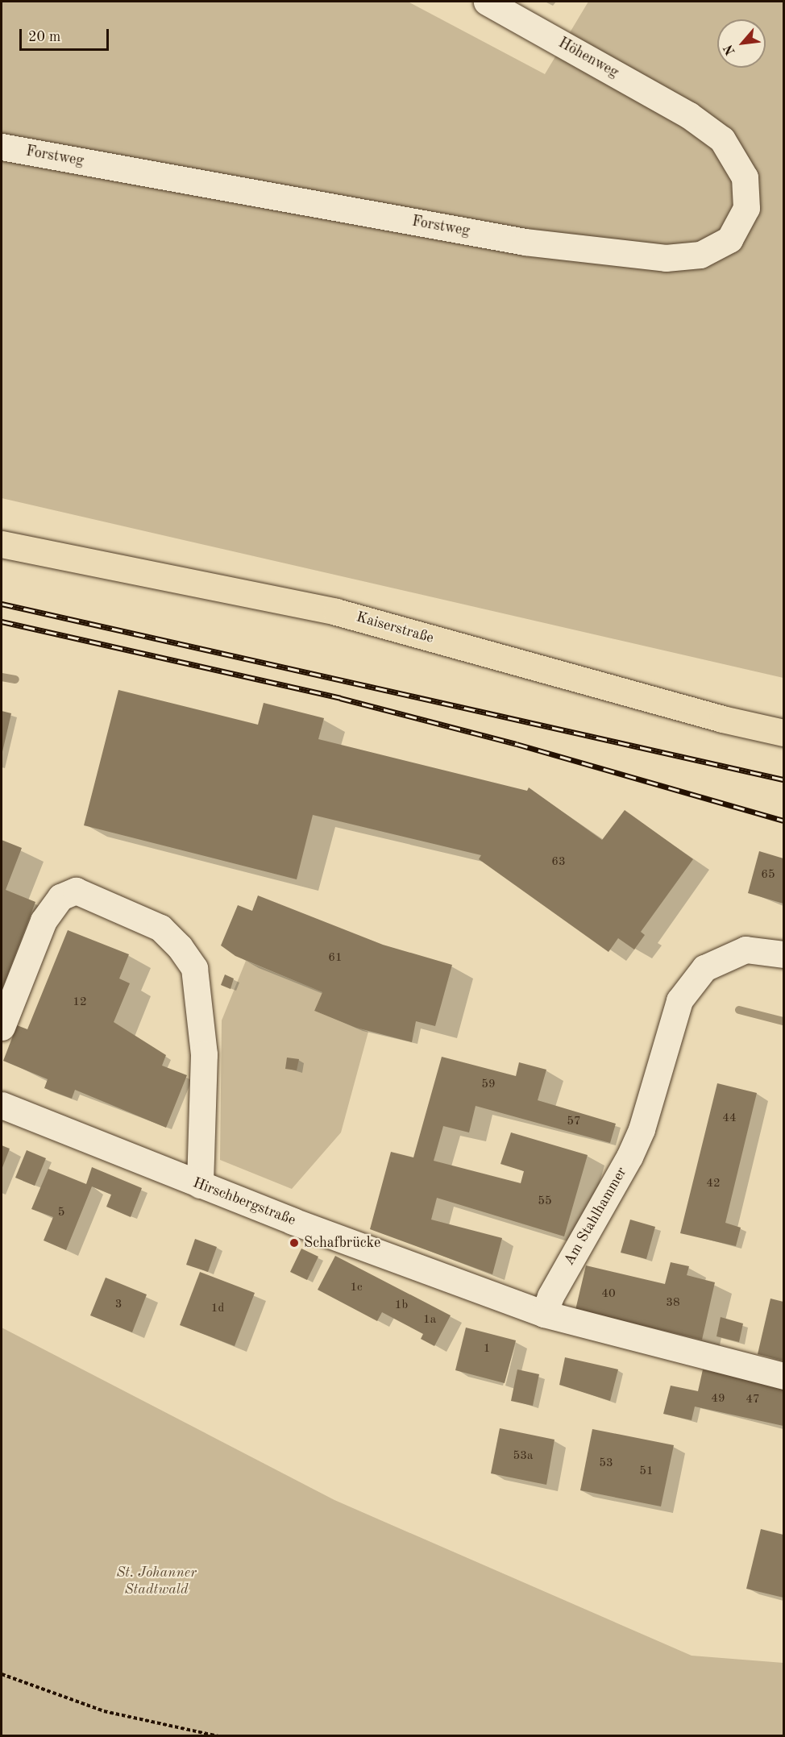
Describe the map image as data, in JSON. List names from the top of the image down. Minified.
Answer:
{"streets":{"main road":["Kaiserstraße"],"street":["Höhenweg","Forstweg","Hirschbergstraße","Am Stahlhammer"]},"crossings":[["Höhenweg","Forstweg"],["Hirschbergstraße","Am Stahlhammer"]],"parks":["St. Johanner Stadtwald"],"places":["Schafbrücke"],"house_numbers":["63","65","61","12","59","44","57","42","55","5","1c","40","38","3","1b","1d","1a","1","49","47","53a","53","51"],"scale_bar":"20 m","north":"bottom left"}
